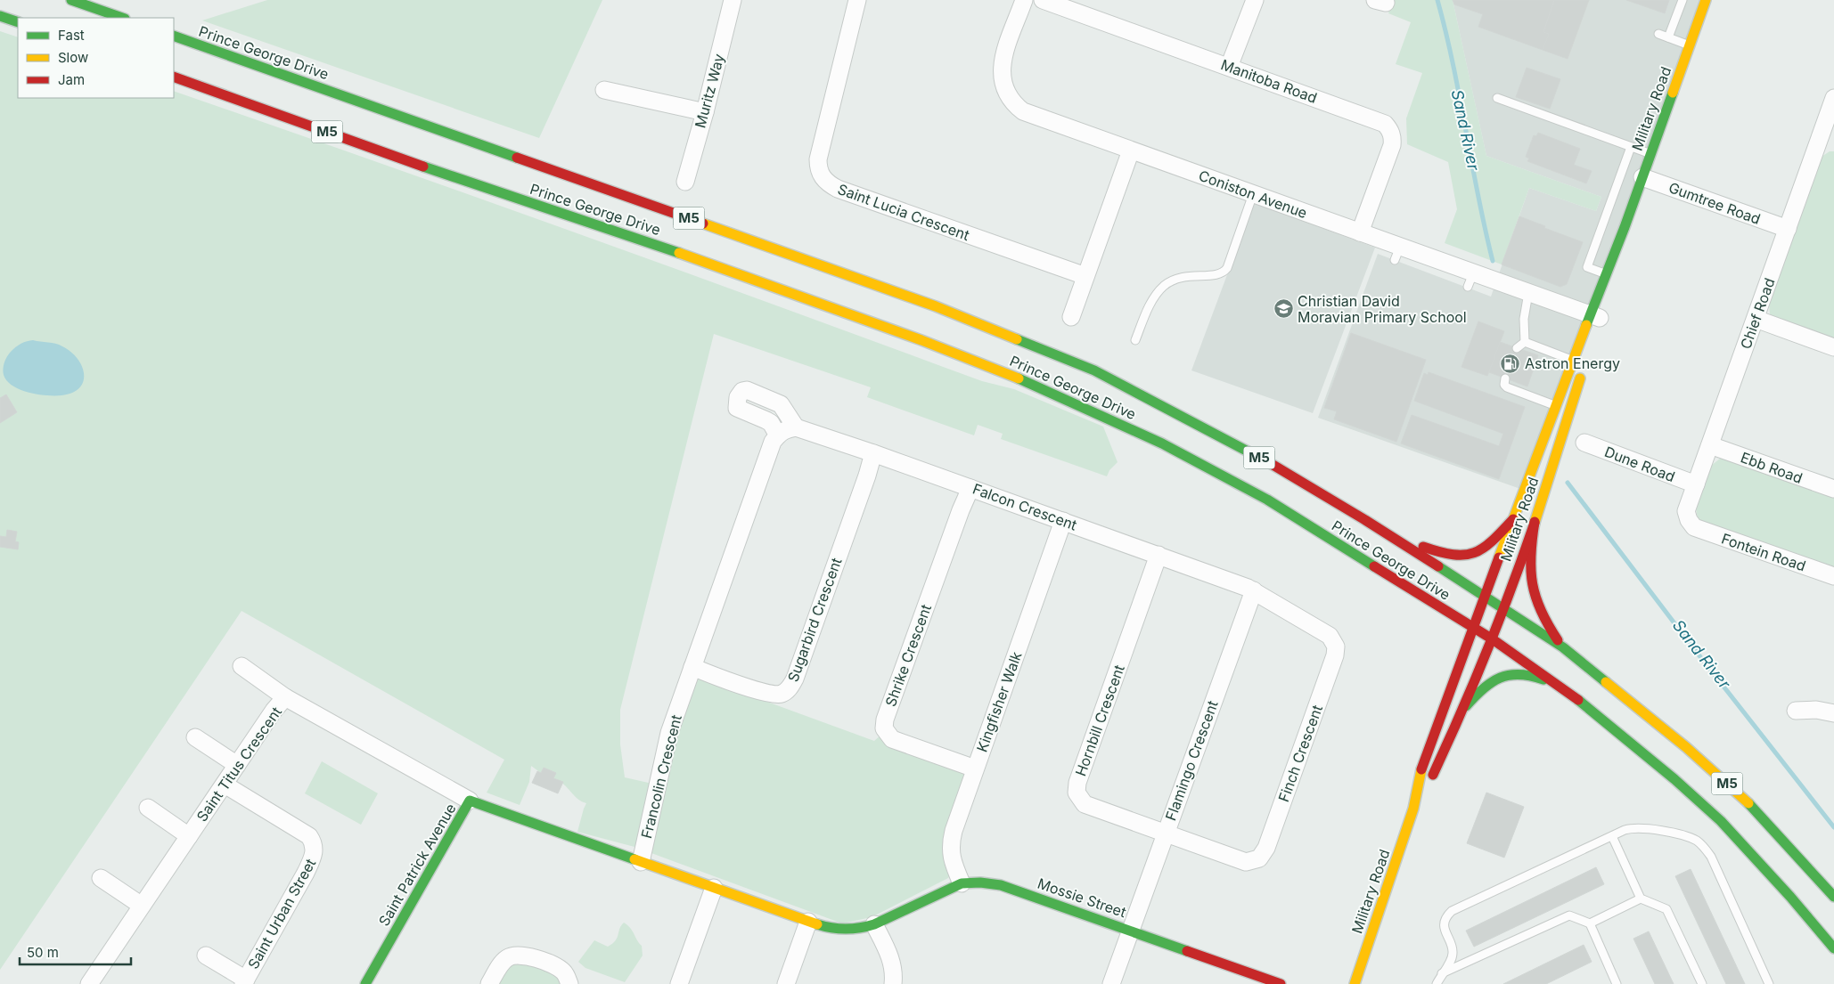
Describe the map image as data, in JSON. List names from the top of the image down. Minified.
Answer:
{"streets":{"main road":["Prince George Drive","Military Road","M5","Saint Patrick Avenue","Mossie Street"],"street":["Manitoba Road","Muritz Way","Coniston Avenue","Gumtree Road","Saint Lucia Crescent","Chief Road","Dune Road","Ebb Road","Falcon Crescent","Fontein Road","Sugarbird Crescent","Shrike Crescent","Kingfisher Walk","Hornbill Crescent","Finch Crescent","Flamingo Crescent","Saint Titus Crescent","Francolin Crescent","Saint Urban Street"]},"crossings":[["Prince George Drive","Military Road"],["Manitoba Road","Coniston Avenue"],["Military Road","Coniston Avenue"],["Military Road","Gumtree Road"],["Gumtree Road","Chief Road"],["Chief Road","Dune Road"],["Chief Road","Ebb Road"],["Chief Road","Fontein Road"],["Falcon Crescent","Sugarbird Crescent"],["Falcon Crescent","Shrike Crescent"],["Falcon Crescent","Kingfisher Walk"],["Falcon Crescent","Hornbill Crescent"],["Falcon Crescent","Finch Crescent"],["Falcon Crescent","Flamingo Crescent"],["Sugarbird Crescent","Francolin Crescent"],["Shrike Crescent","Kingfisher Walk"],["Kingfisher Walk","Mossie Street"],["Hornbill Crescent","Finch Crescent"],["Hornbill Crescent","Flamingo Crescent"],["Finch Crescent","Flamingo Crescent"],["Flamingo Crescent","Mossie Street"],["Saint Titus Crescent","Saint Patrick Avenue"],["Saint Titus Crescent","Saint Urban Street"],["Francolin Crescent","Saint Patrick Avenue"]],"water":["Sand River"],"places":{"school or university":["Christian David Moravian Primary School"],"fuel station":["Astron Energy"]},"legend":["Fast","Slow","Jam"],"scale_bar":"50 m"}
